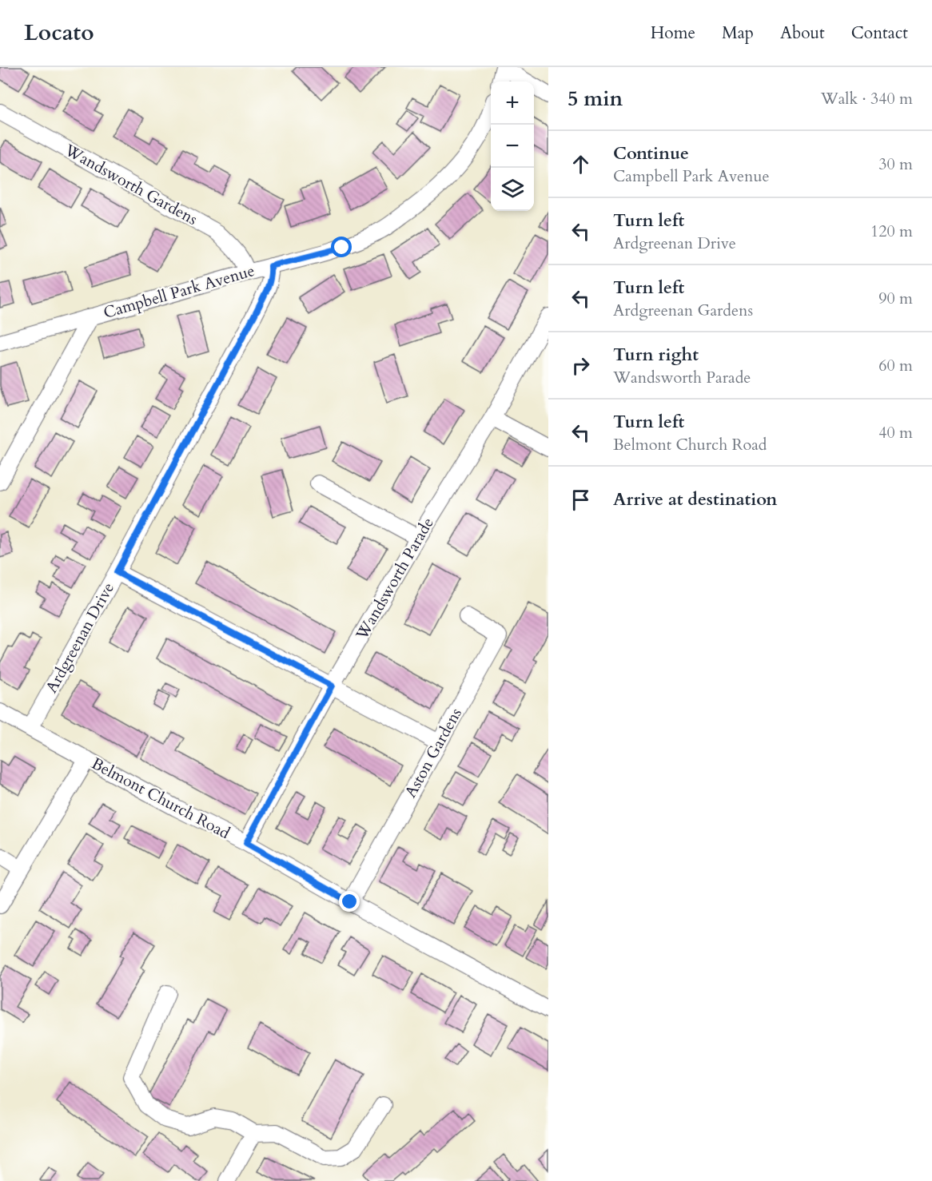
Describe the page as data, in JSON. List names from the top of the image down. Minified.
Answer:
{"streets":{"street":["Wandsworth Gardens","Campbell Park Avenue","Wandsworth Parade","Ardgreenan Drive","Aston Gardens","Belmont Church Road"]},"crossings":[["Wandsworth Gardens","Campbell Park Avenue"],["Campbell Park Avenue","Ardgreenan Drive"],["Wandsworth Parade","Belmont Church Road"],["Ardgreenan Drive","Belmont Church Road"],["Aston Gardens","Belmont Church Road"]],"page":{"header":"Locato","nav":["Home","Map","About","Contact"],"heading":["5 min","Walk · 340 m"],"map_buttons":["+","−"],"list":[["Continue","Campbell Park Avenue","30 m"],["Turn left","Ardgreenan Drive","120 m"],["Turn left","Ardgreenan Gardens","90 m"],["Turn right","Wandsworth Parade","60 m"],["Turn left","Belmont Church Road","40 m"],"Arrive at destination"]}}
